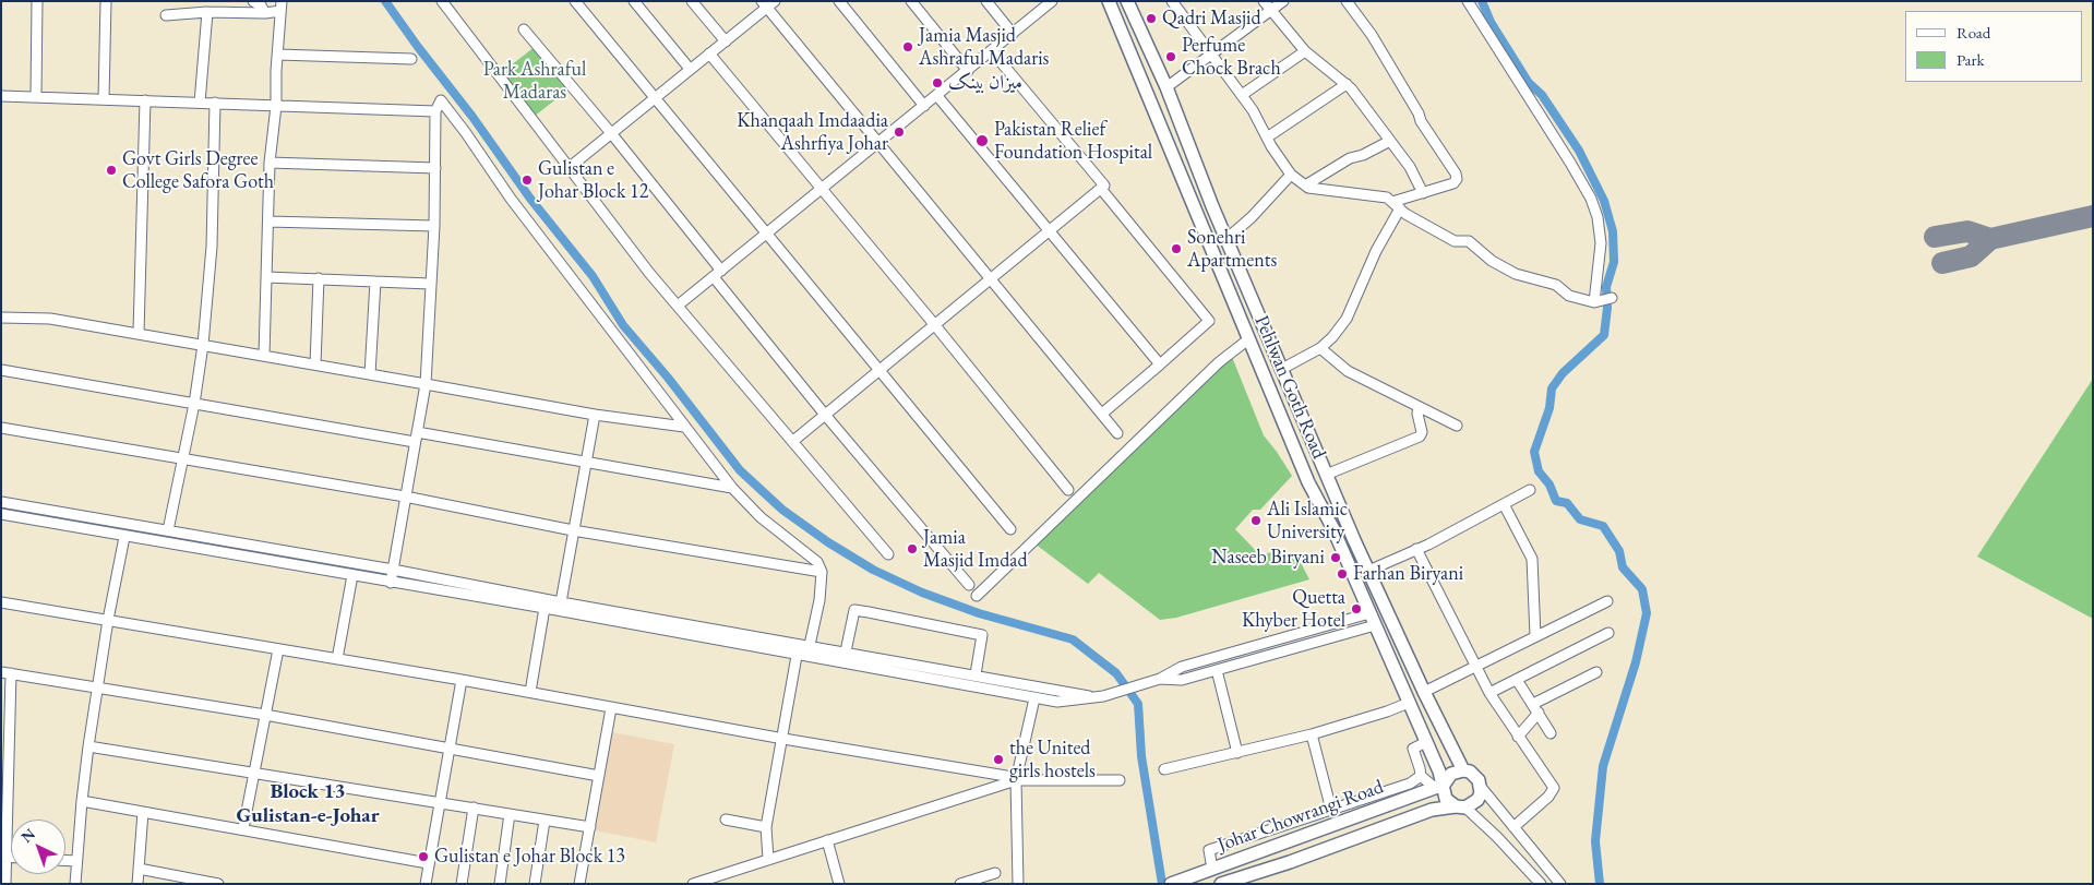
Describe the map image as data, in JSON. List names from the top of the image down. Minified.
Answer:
{"streets":{"main road":["Pehlwan Goth Road","Johar Chowrangi Road"]},"crossings":[["Pehlwan Goth Road","Johar Chowrangi Road"]],"districts":["Block 13 Gulistan-e-Johar"],"parks":["Park Ashraful Madaras"],"places":["Qadri Masjid","Jamia Masjid Ashraful Madaris","Perfume Chock Brach","میزان بینک","Khanqaah Imdaadia Ashrfiya Johar","Pakistan Relief Foundation Hospital","Govt Girls Degree College Safora Goth","Gulistan e Johar Block 12","Sonehri Apartments","Ali Islamic University","Jamia Masjid Imdad","Naseeb Biryani","Farhan Biryani","Quetta Khyber Hotel","the United girls hostels","Gulistan e Johar Block 13"],"legend":["Road","Park"],"north":"top left"}
